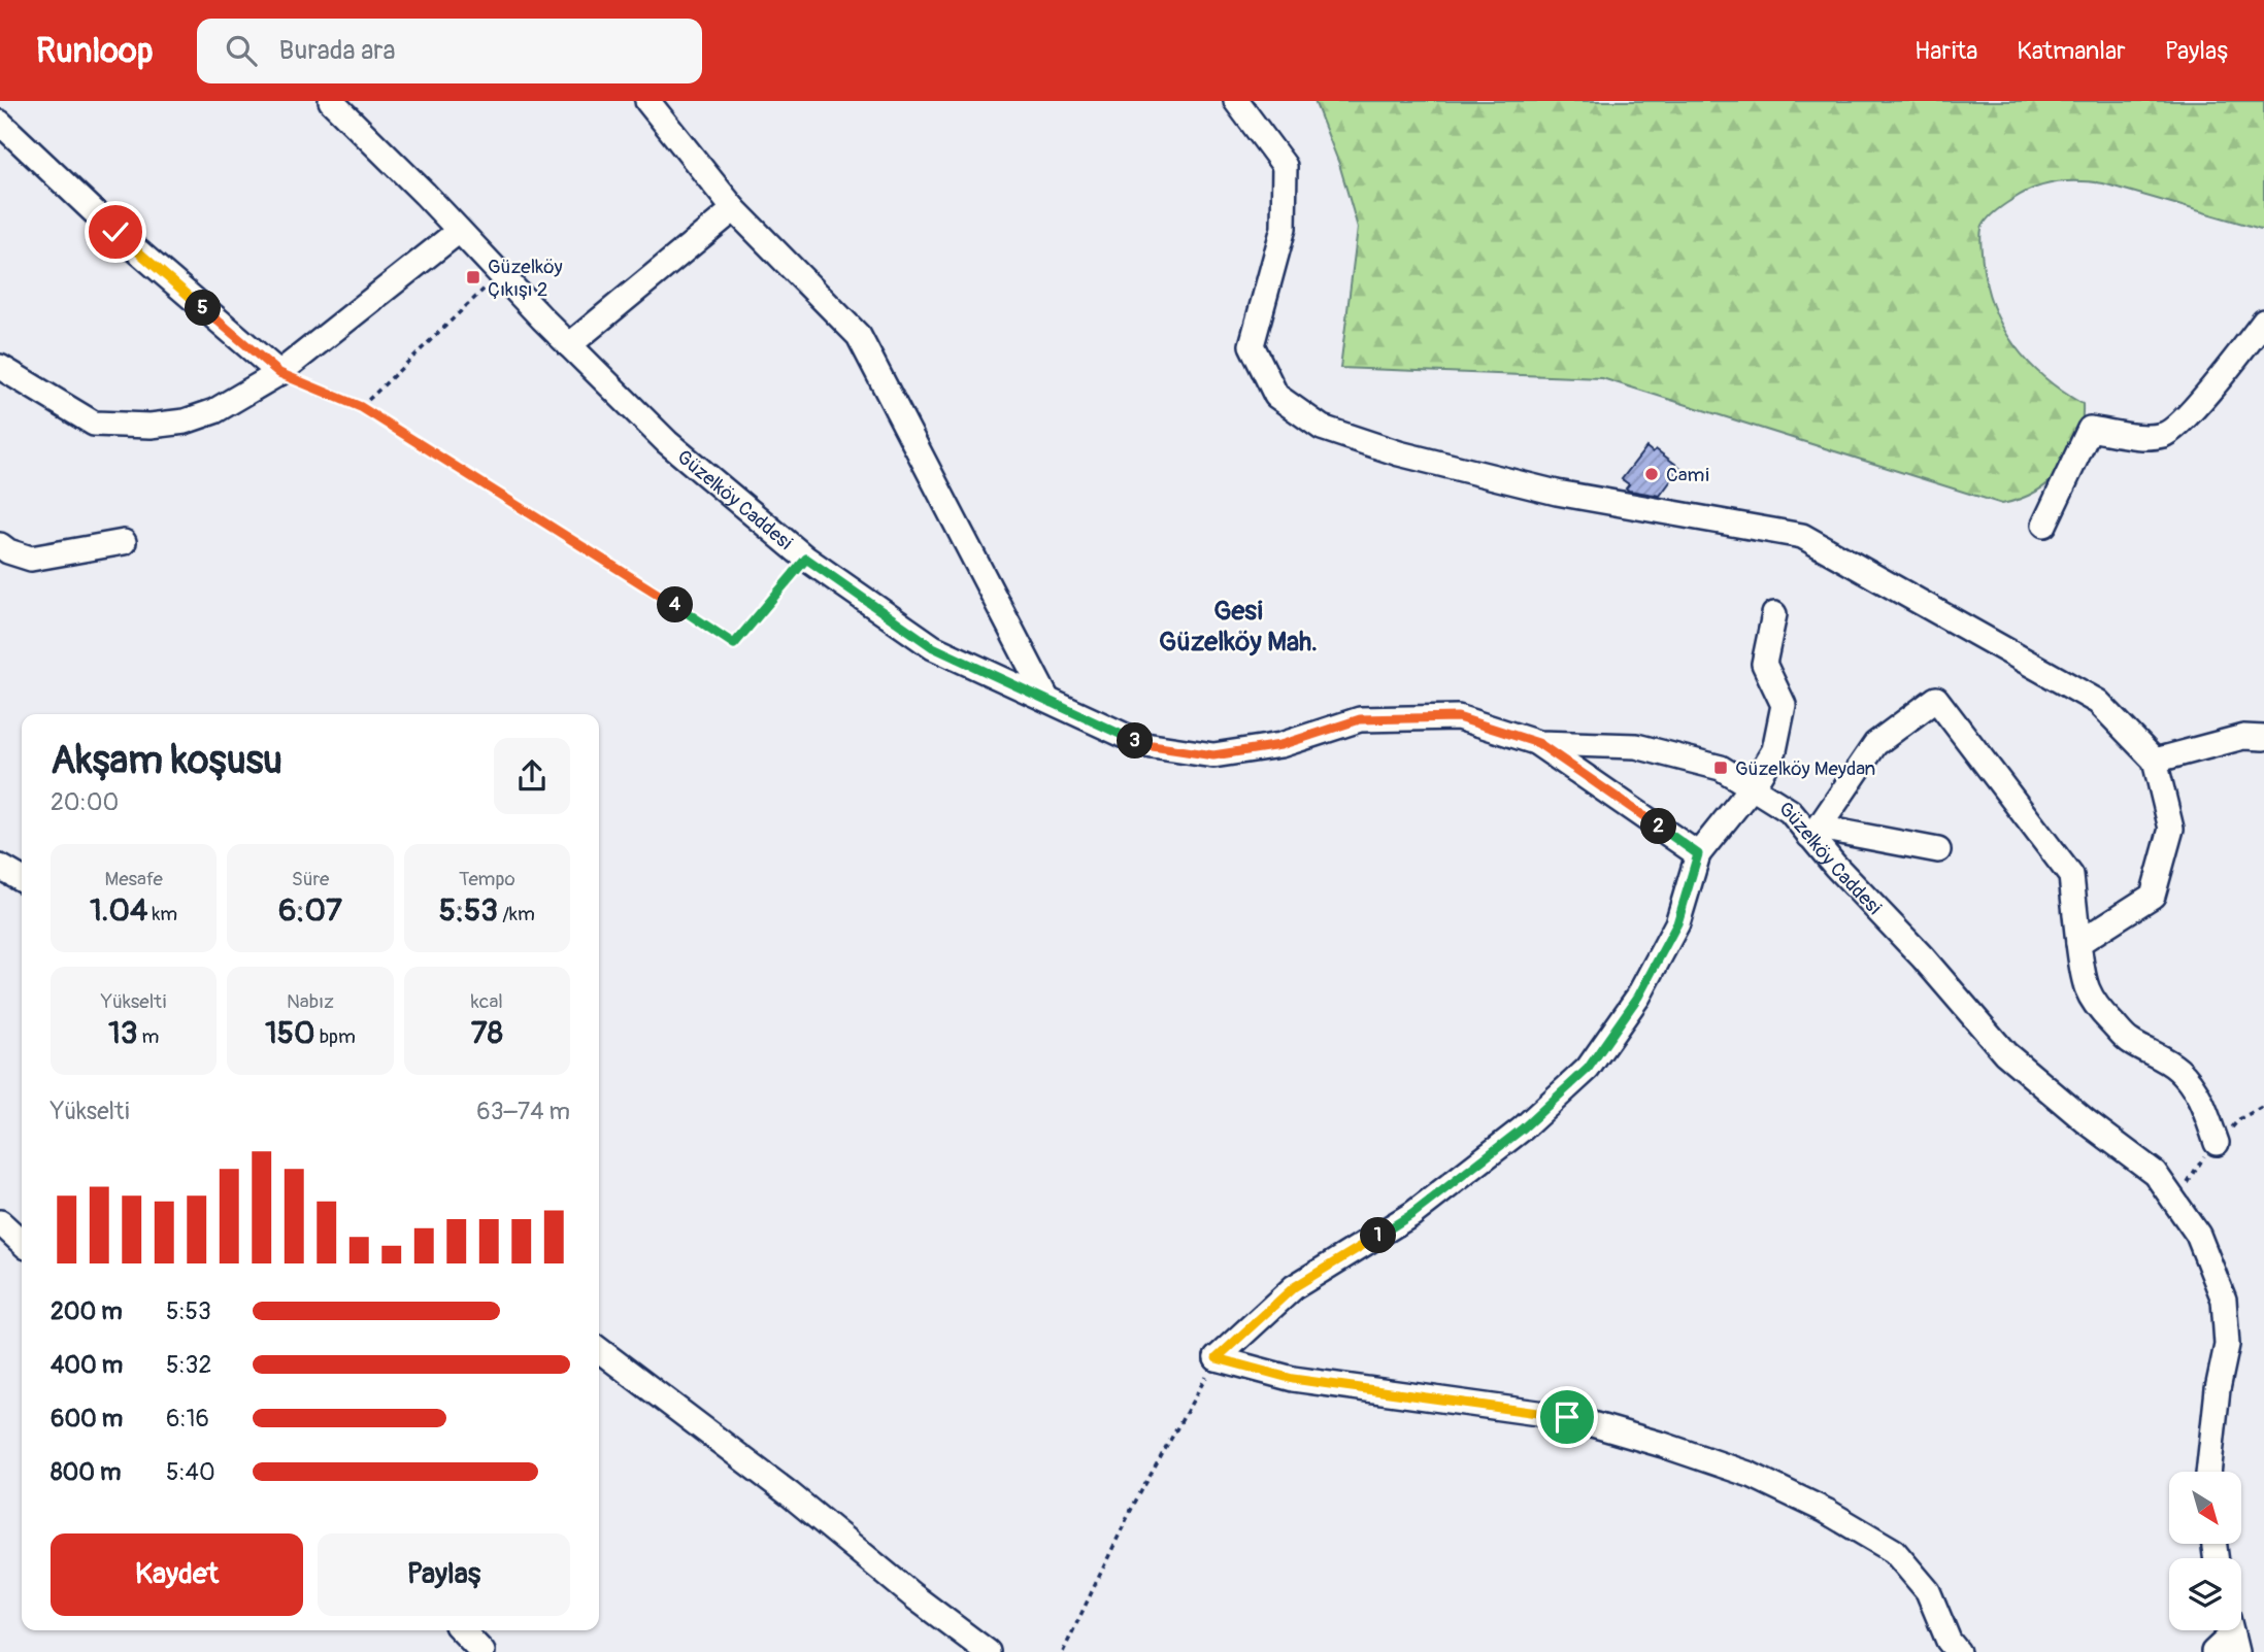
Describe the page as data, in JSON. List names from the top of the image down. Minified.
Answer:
{"streets":{"street":["Güzelköy Caddesi"]},"districts":["Gesi Güzelköy Mah."],"places":{"transit":["Güzelköy Çıkışı 2","Güzelköy Meydan"],"other":["Cami"]},"north":"bottom right","page":{"header":"Runloop","search":"Burada ara","nav":["Harita","Katmanlar","Paylaş"],"pins":["5","4","3","2","1"],"heading":["Akşam koşusu","20:00"],"stats":[["Mesafe","1.04 km"],["Süre","6:07"],["Tempo","5:53 /km"],["Yükselti","13 m"],["Nabız","150 bpm"],["kcal","78"]],"chart":["Yükselti","63–74 m"],"list":[{"name":"200 m","note":"5:53"},{"name":"400 m","note":"5:32"},{"name":"600 m","note":"6:16"},{"name":"800 m","note":"5:40"}],"buttons":["Kaydet","Paylaş"]}}
